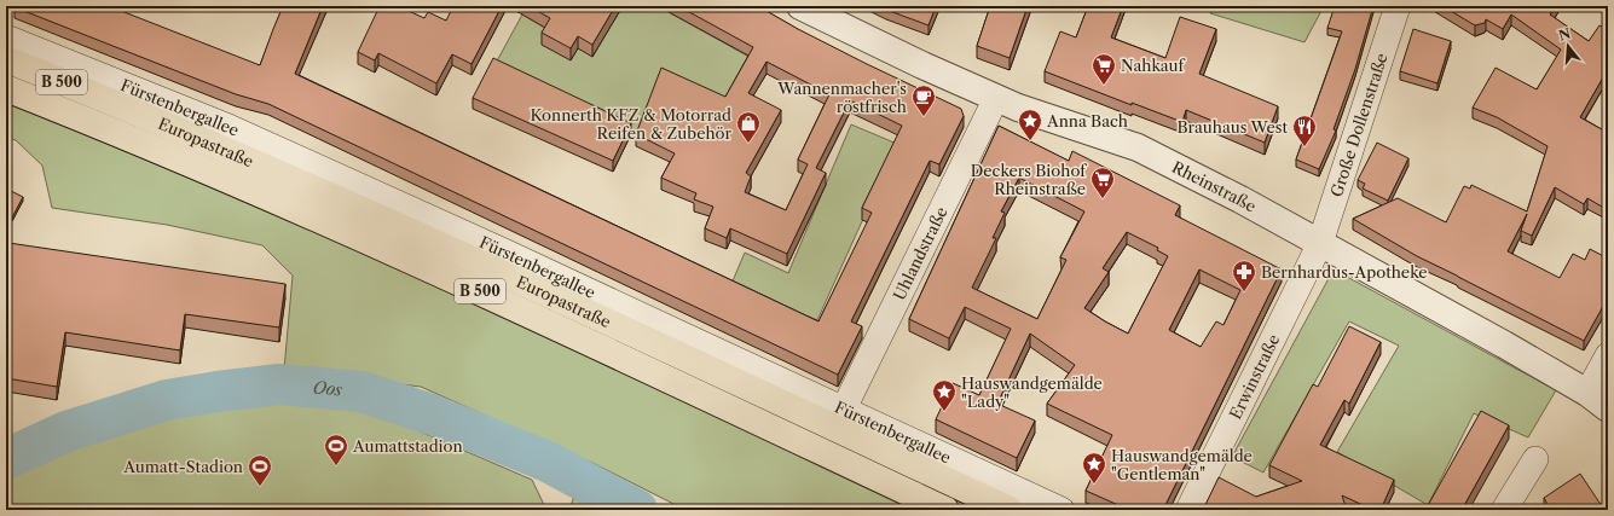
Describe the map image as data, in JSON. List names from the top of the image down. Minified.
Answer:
{"streets":{"main road":["B 500","Europastraße"],"street":["Fürstenbergallee","Große Dollenstraße","Rheinstraße","Uhlandstraße","Erwinstraße"]},"crossings":[["Fürstenbergallee","Uhlandstraße"],["Große Dollenstraße","Rheinstraße"],["Große Dollenstraße","Erwinstraße"],["Rheinstraße","Uhlandstraße"],["Rheinstraße","Erwinstraße"]],"water":["Oos"],"places":{"supermarket":["Nahkauf","Deckers Biohof Rheinstraße"],"cafe":["Wannenmacher's röstfrisch"],"place":["Anna Bach","Hauswandgemälde \"Lady\"","Hauswandgemälde \"Gentleman\""],"shop":["Konnerth KFZ & Motorrad Reifen & Zubehör"],"restaurant":["Brauhaus West"],"pharmacy":["Bernhardus-Apotheke"],"sports":["Aumattstadion","Aumatt-Stadion"]},"north":"top"}
